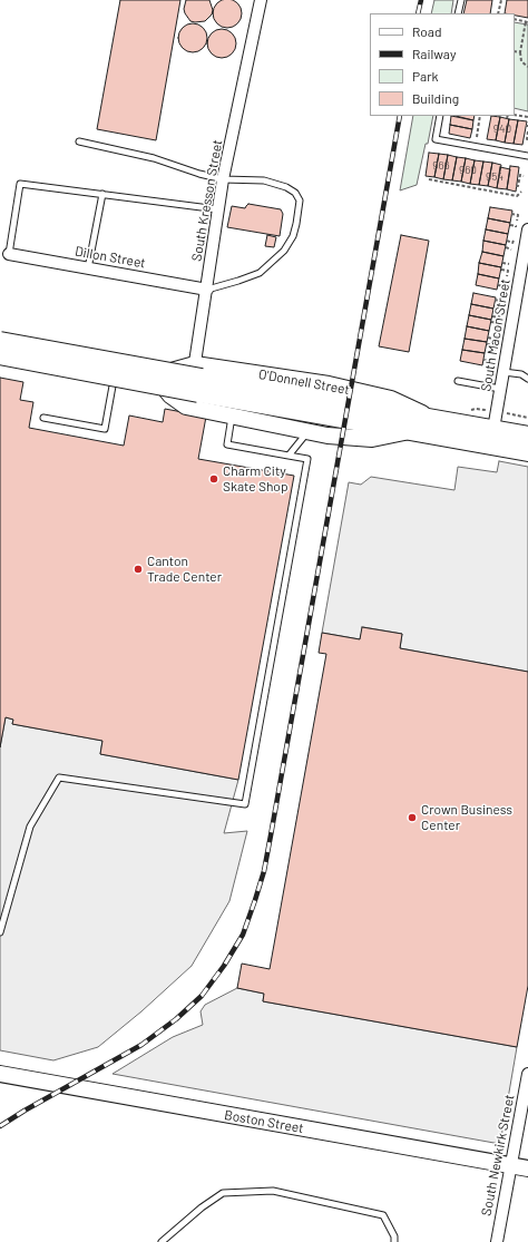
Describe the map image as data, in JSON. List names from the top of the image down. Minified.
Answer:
{"streets":{"main road":["O'Donnell Street","Boston Street"],"street":["South Kresson Street","Dillon Street","South Macon Street","South Newkirk Street"]},"crossings":[["South Kresson Street","Dillon Street"],["South Kresson Street","O'Donnell Street"],["South Macon Street","O'Donnell Street"],["Boston Street","South Newkirk Street"]],"places":["Charm City Skate Shop","Canton Trade Center","Crown Business Center"],"house_numbers":["940","966","960","954"],"legend":["Road","Railway","Park","Building"]}
